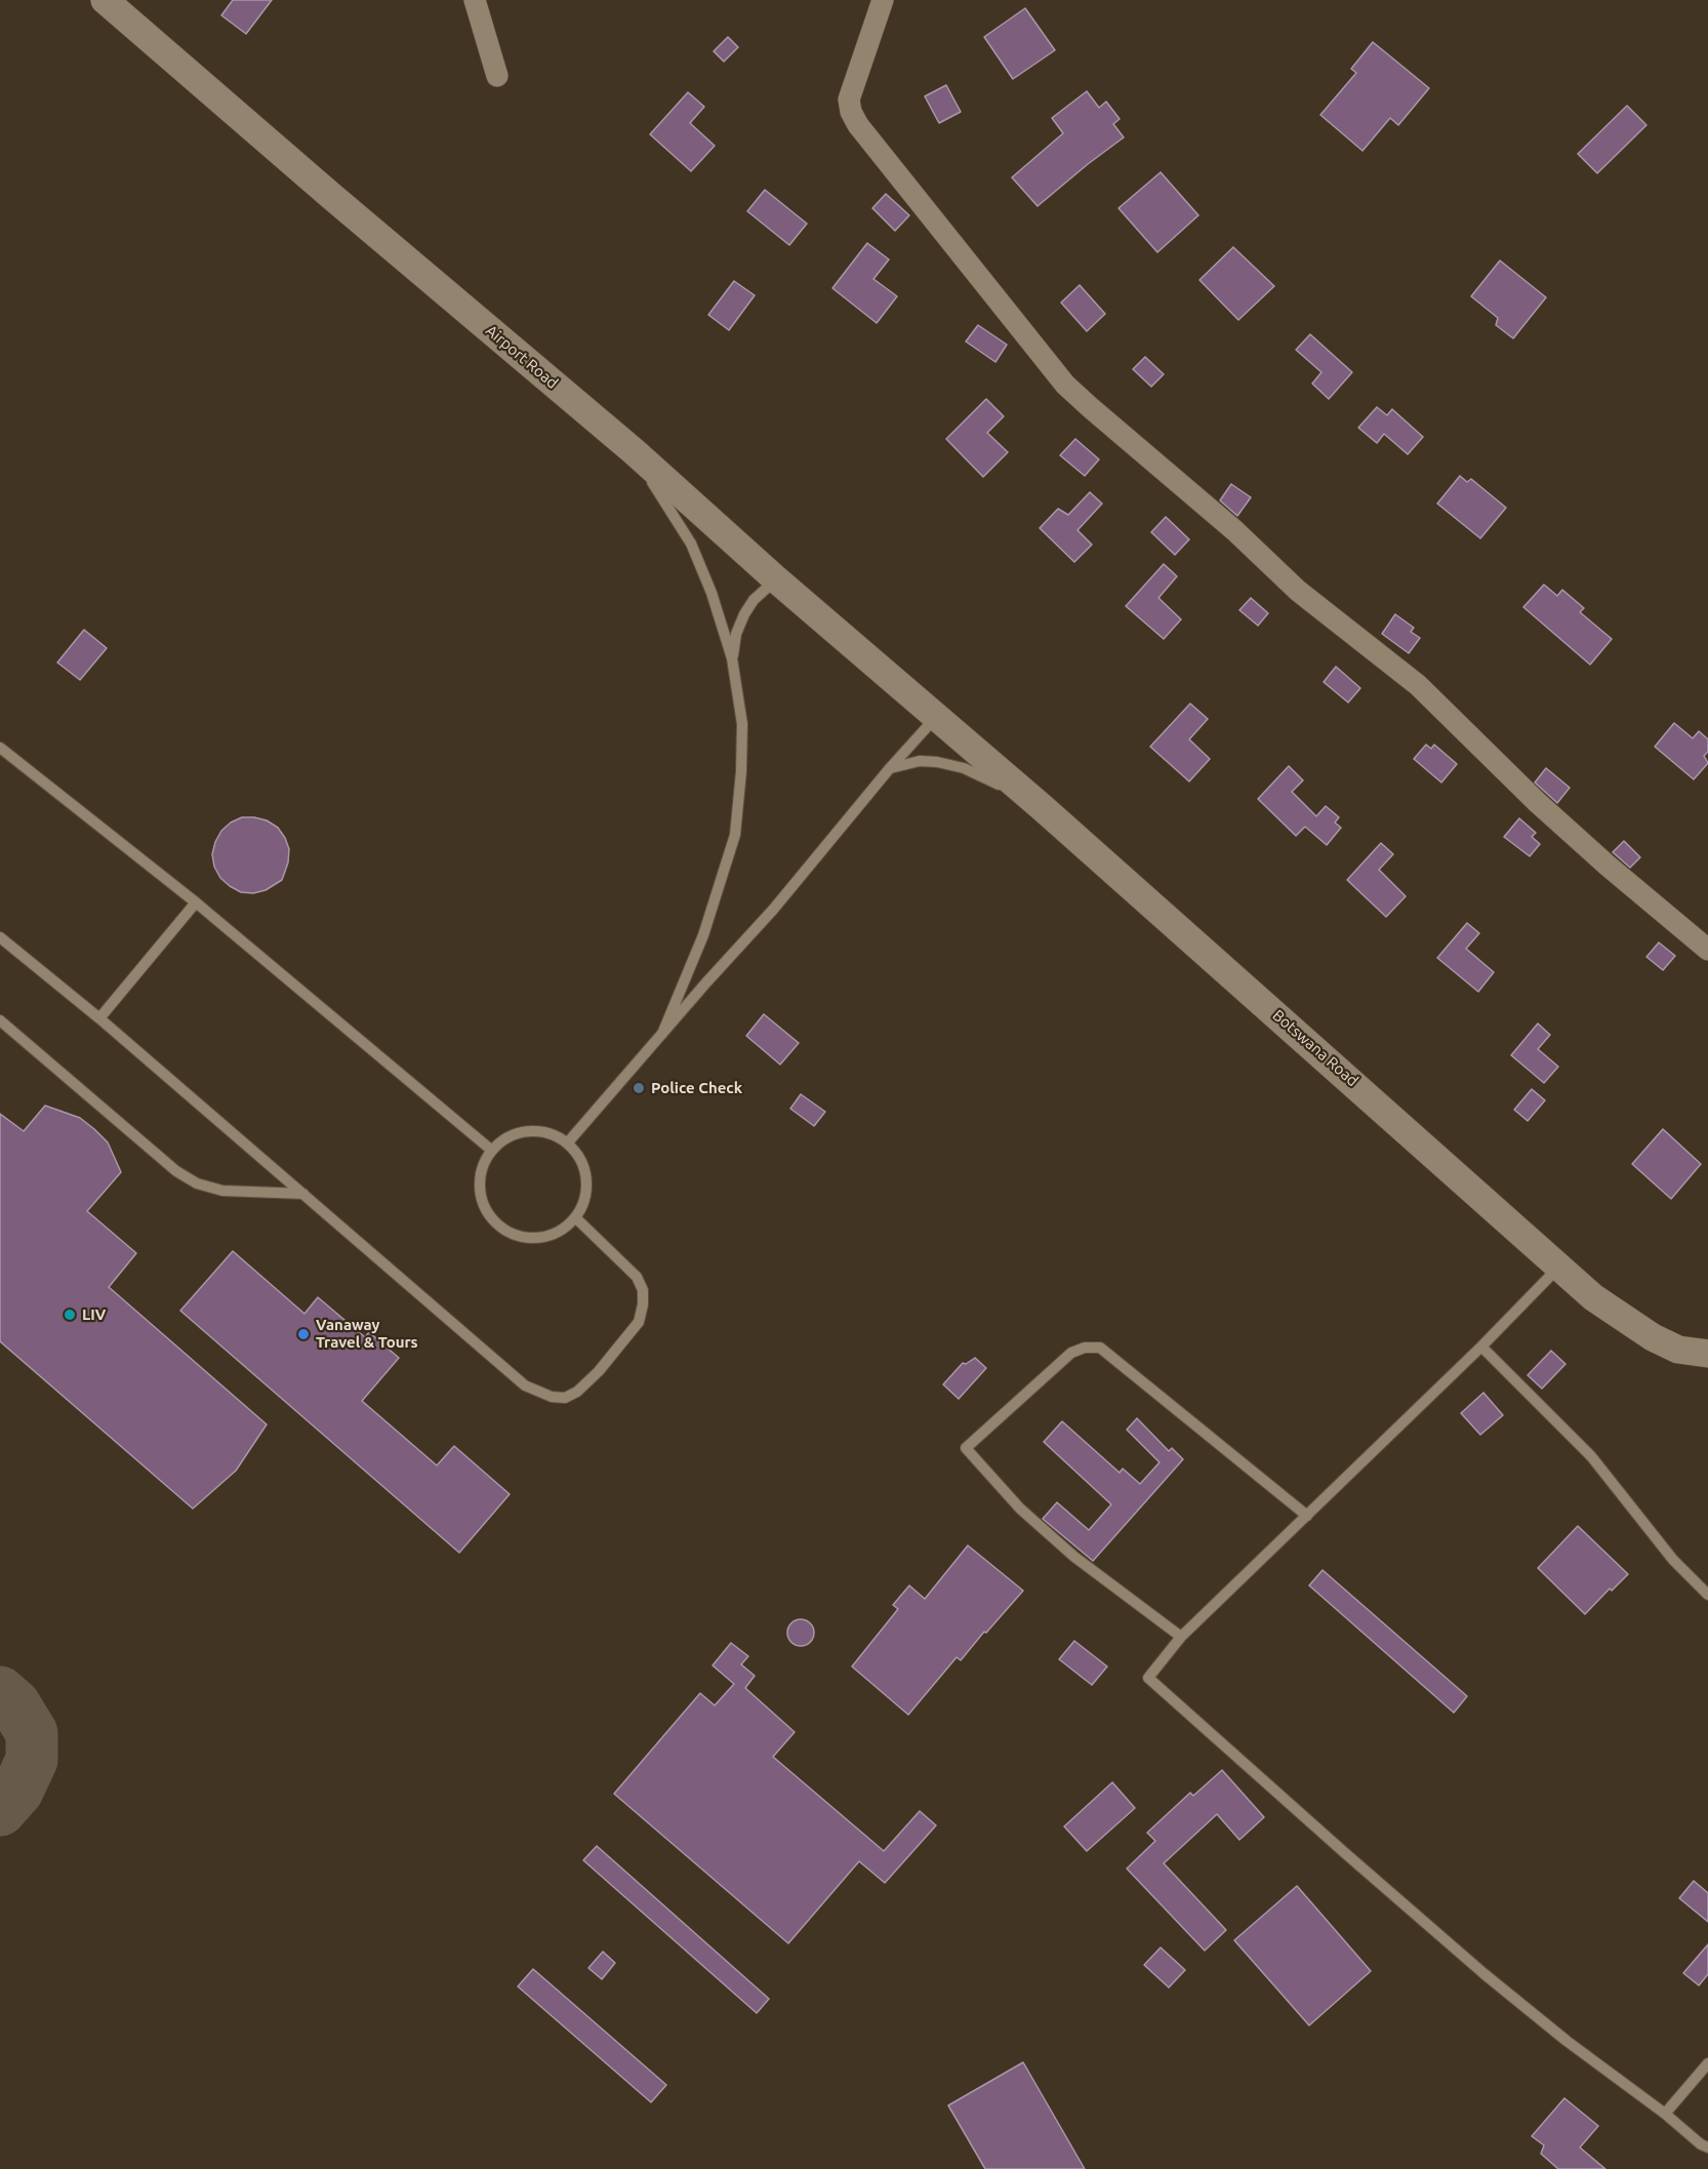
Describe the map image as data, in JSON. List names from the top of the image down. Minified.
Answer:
{"streets":{"street":["Airport Road","Botswana Road"]},"crossings":[["Airport Road","Botswana Road"]],"places":["Police Check","LIV","Vanaway Travel & Tours"]}
